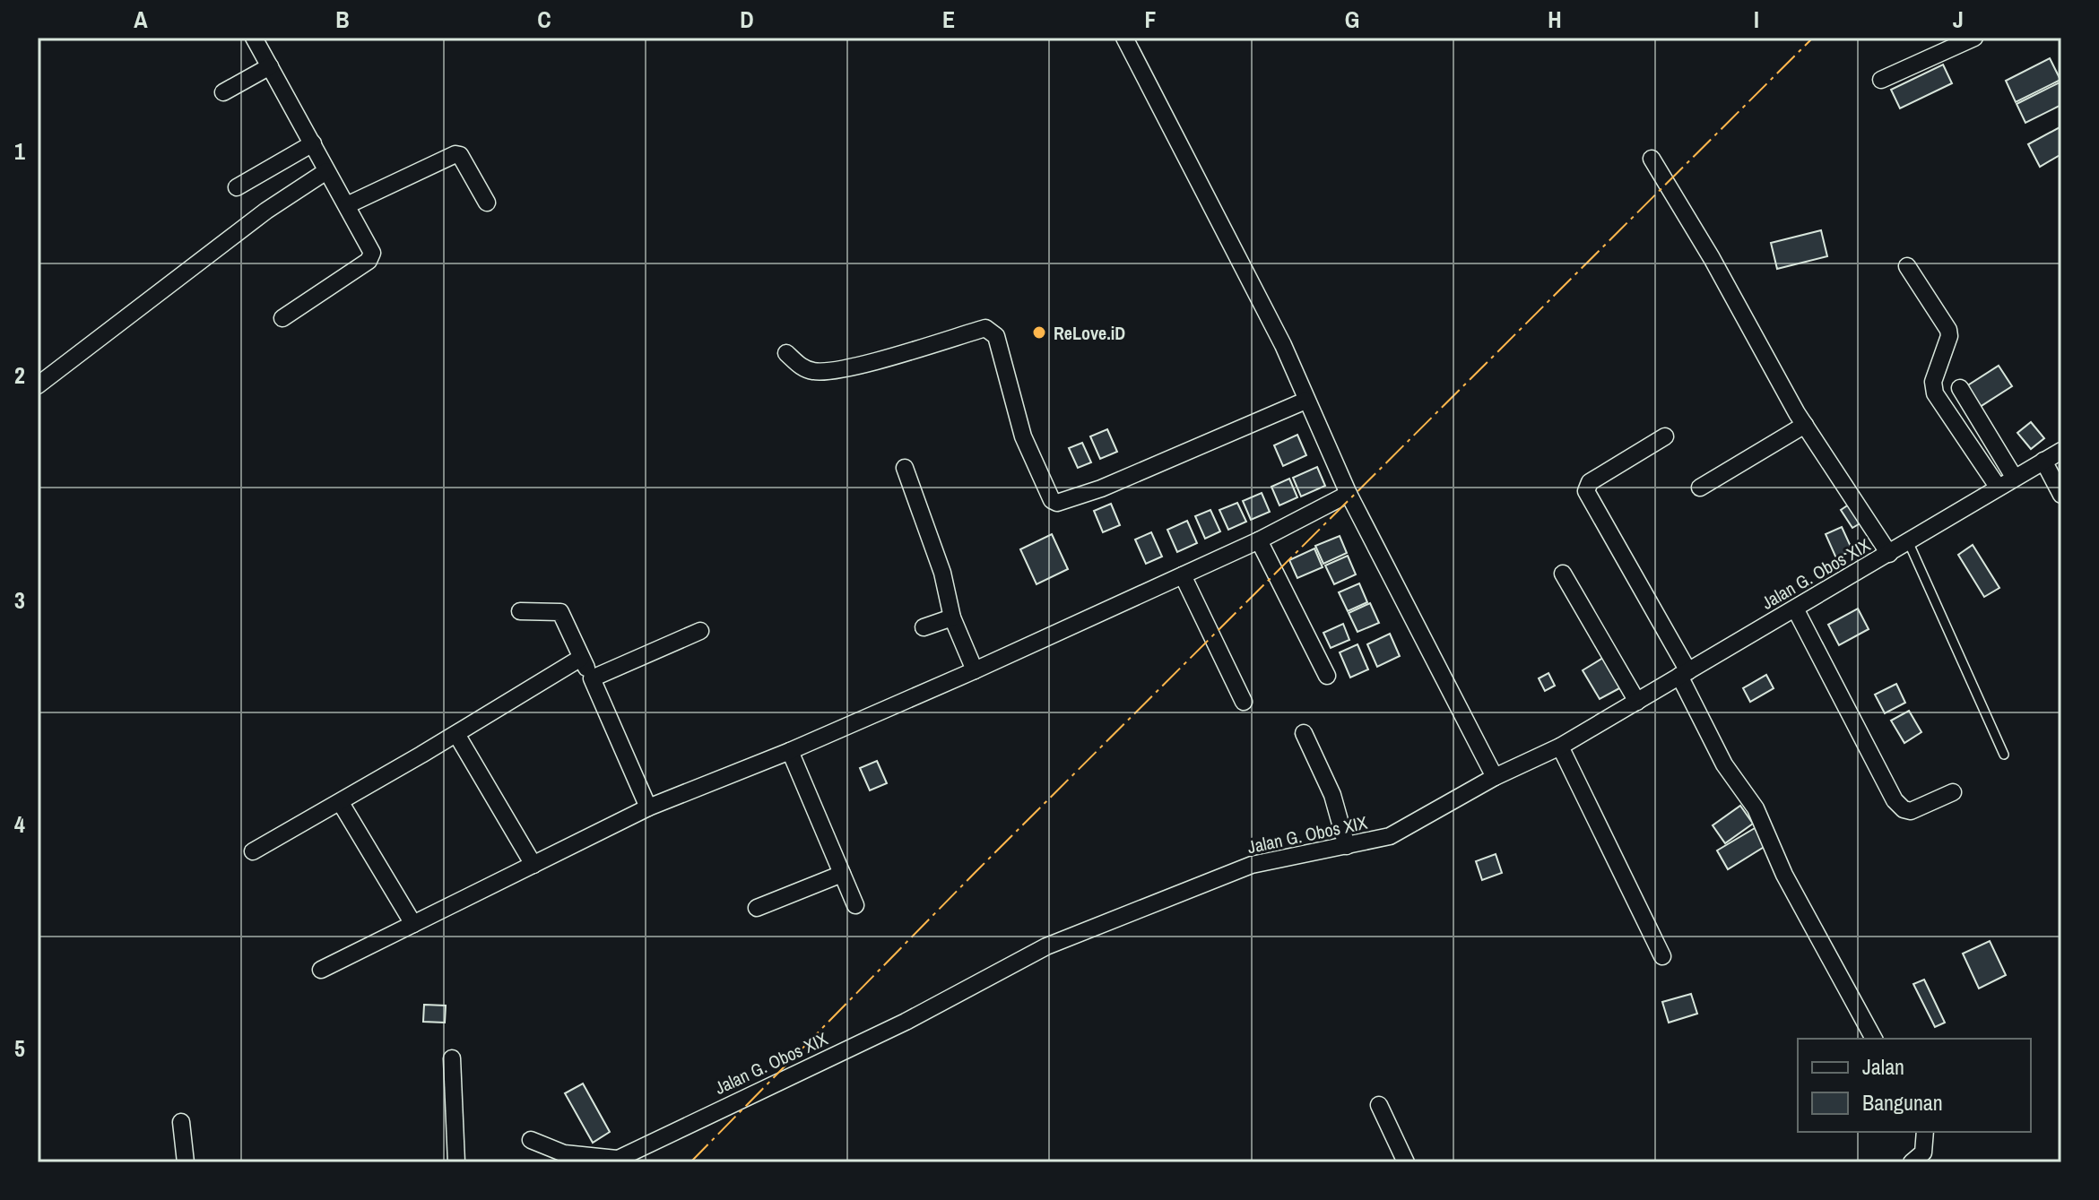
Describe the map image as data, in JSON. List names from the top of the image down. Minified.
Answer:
{"streets":{"street":["Jalan G. Obos XIX"]},"places":["ReLove.iD"],"legend":["Jalan","Bangunan"],"grid":{"columns":["A","B","C","D","E","F","G","H","I","J"],"rows":["1","2","3","4","5"]}}
